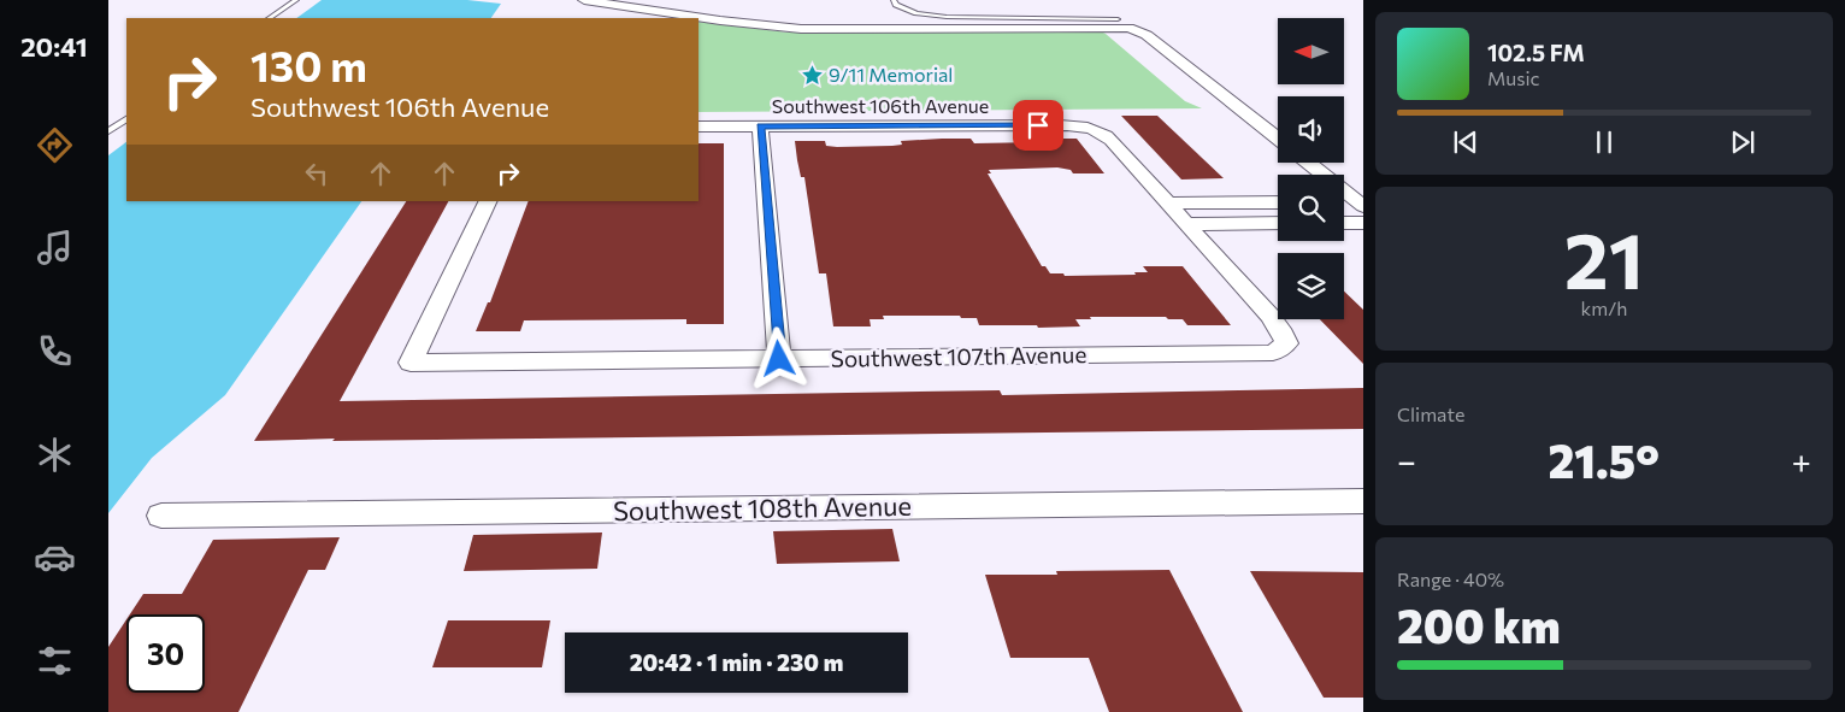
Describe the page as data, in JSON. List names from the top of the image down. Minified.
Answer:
{"streets":{"street":["Southwest 106th Avenue","Southwest 107th Avenue","Southwest 108th Avenue"]},"places":{"place":["9/11 Memorial"]},"north":"left","page":{"tabs":"20:41","turn":["130 m","Southwest 106th Avenue"],"song":["102.5 FM","Music"],"tile":[["21","km/h"],"Climate",["Range · 40%","200 km"]],"heat":["−","21.5°","+"],"limit":"30","trip":"20:42 · 1 min · 230 m"}}
